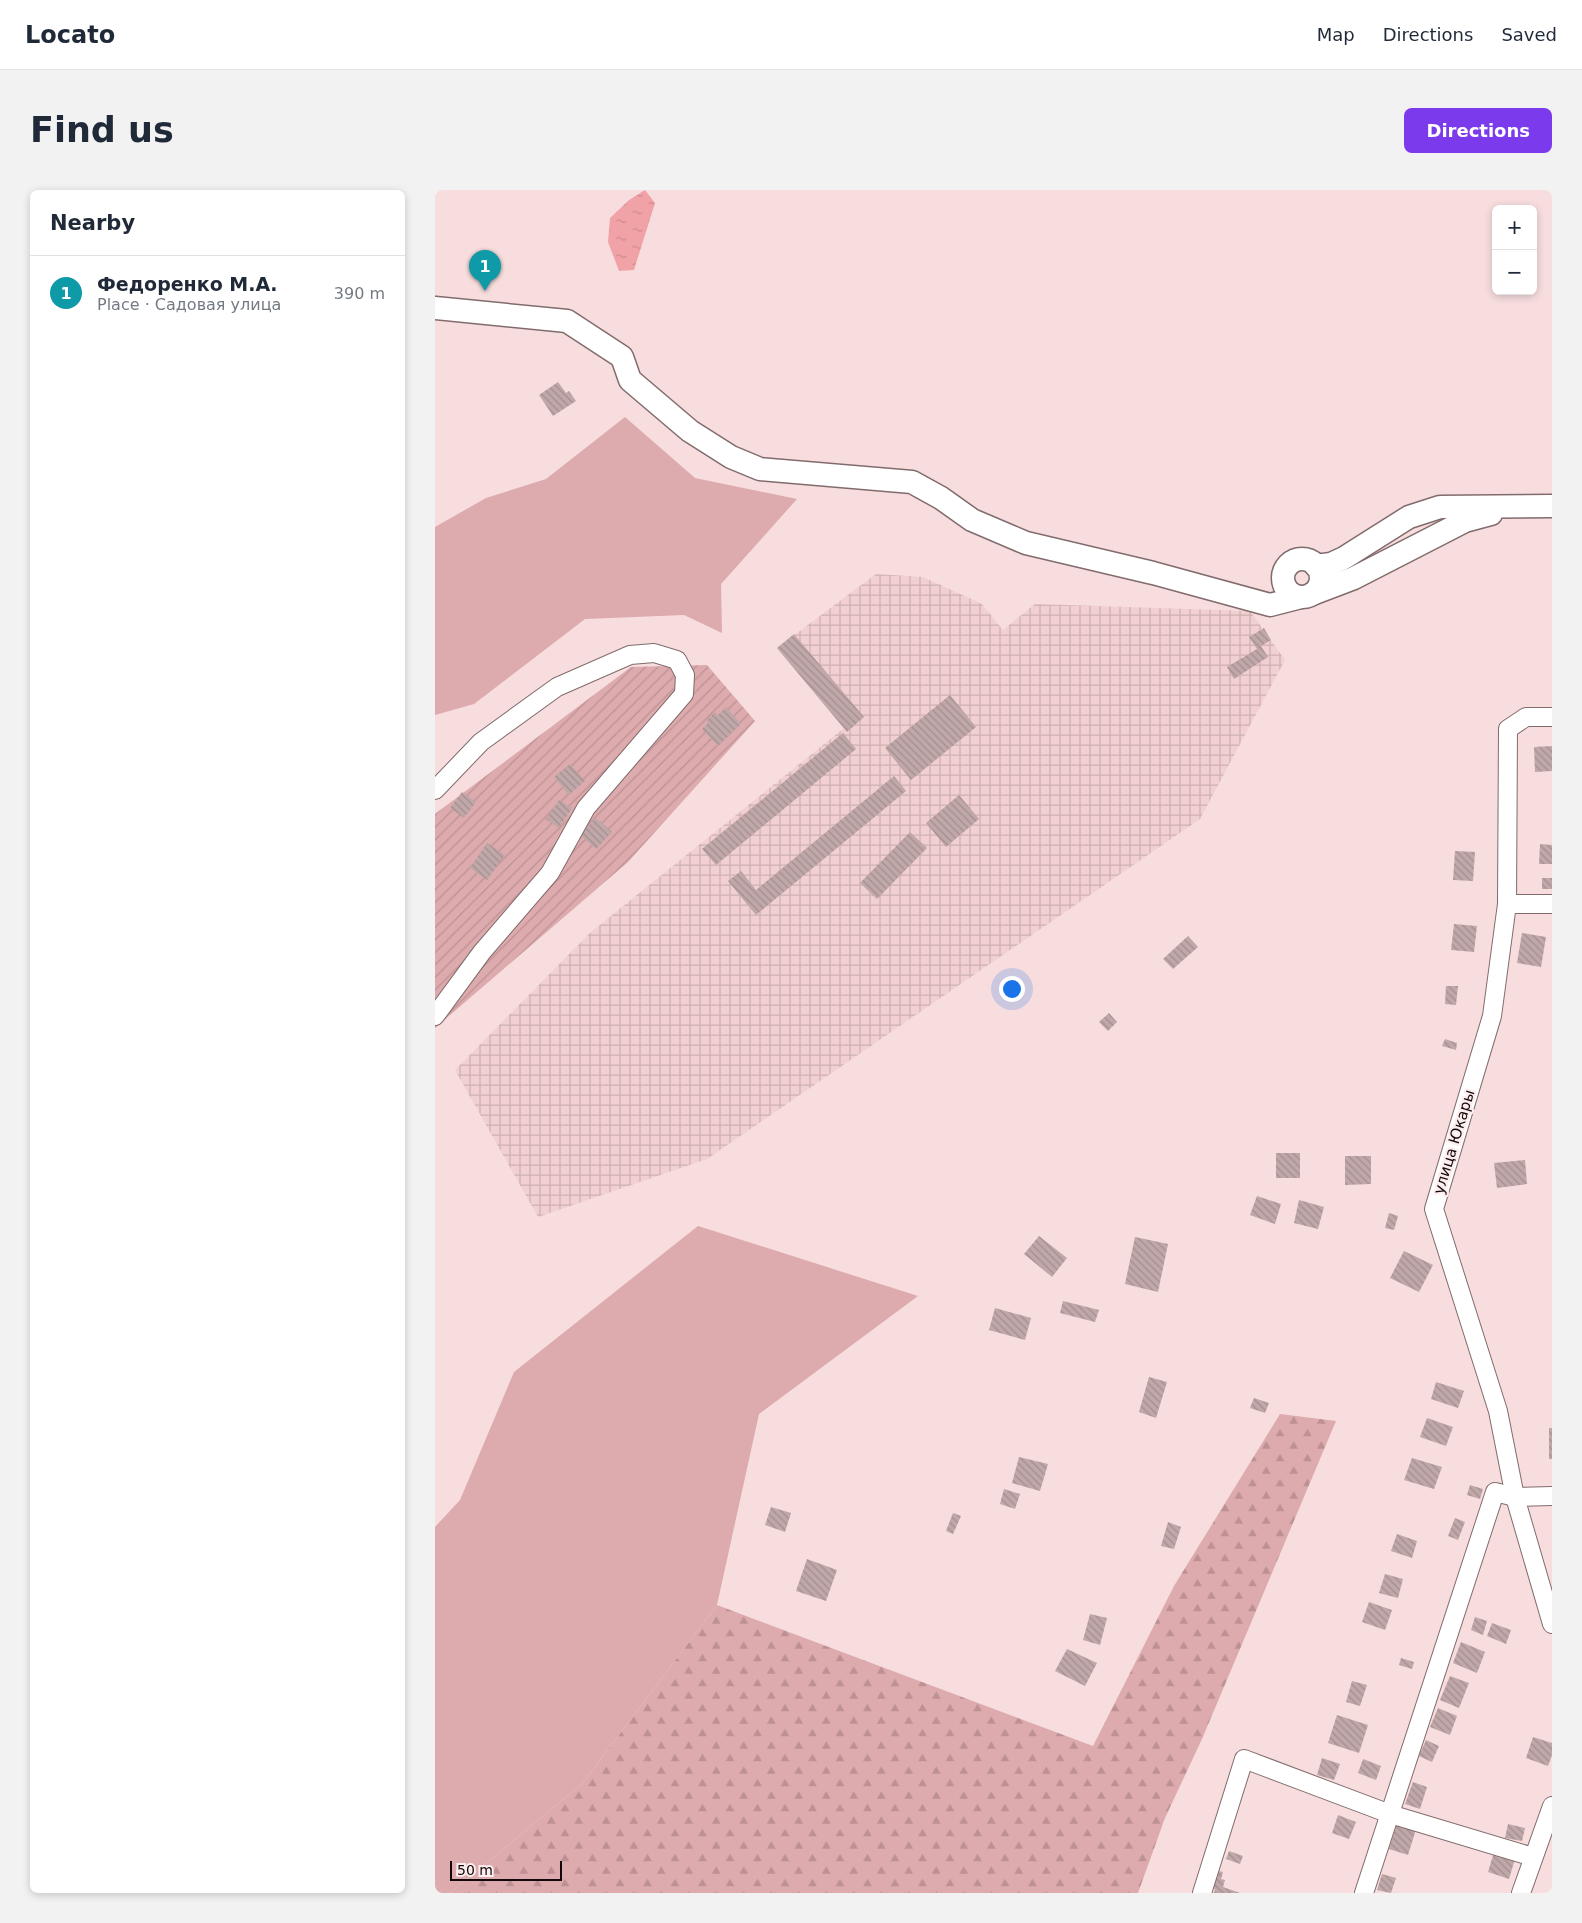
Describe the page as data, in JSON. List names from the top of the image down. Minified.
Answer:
{"streets":{"street":["улица Юкары"]},"scale_bar":"50 m","page":{"header":"Locato","nav":["Map","Directions","Saved"],"buttons":"Directions","title":"Find us","heading":"Nearby","map_buttons":["+","−"],"pins":"1","list":[{"mark":"1","name":"Федоренко М.А.","note":"Place · Садовая улица","value":"390 m"}],"scale":"50 m"}}
